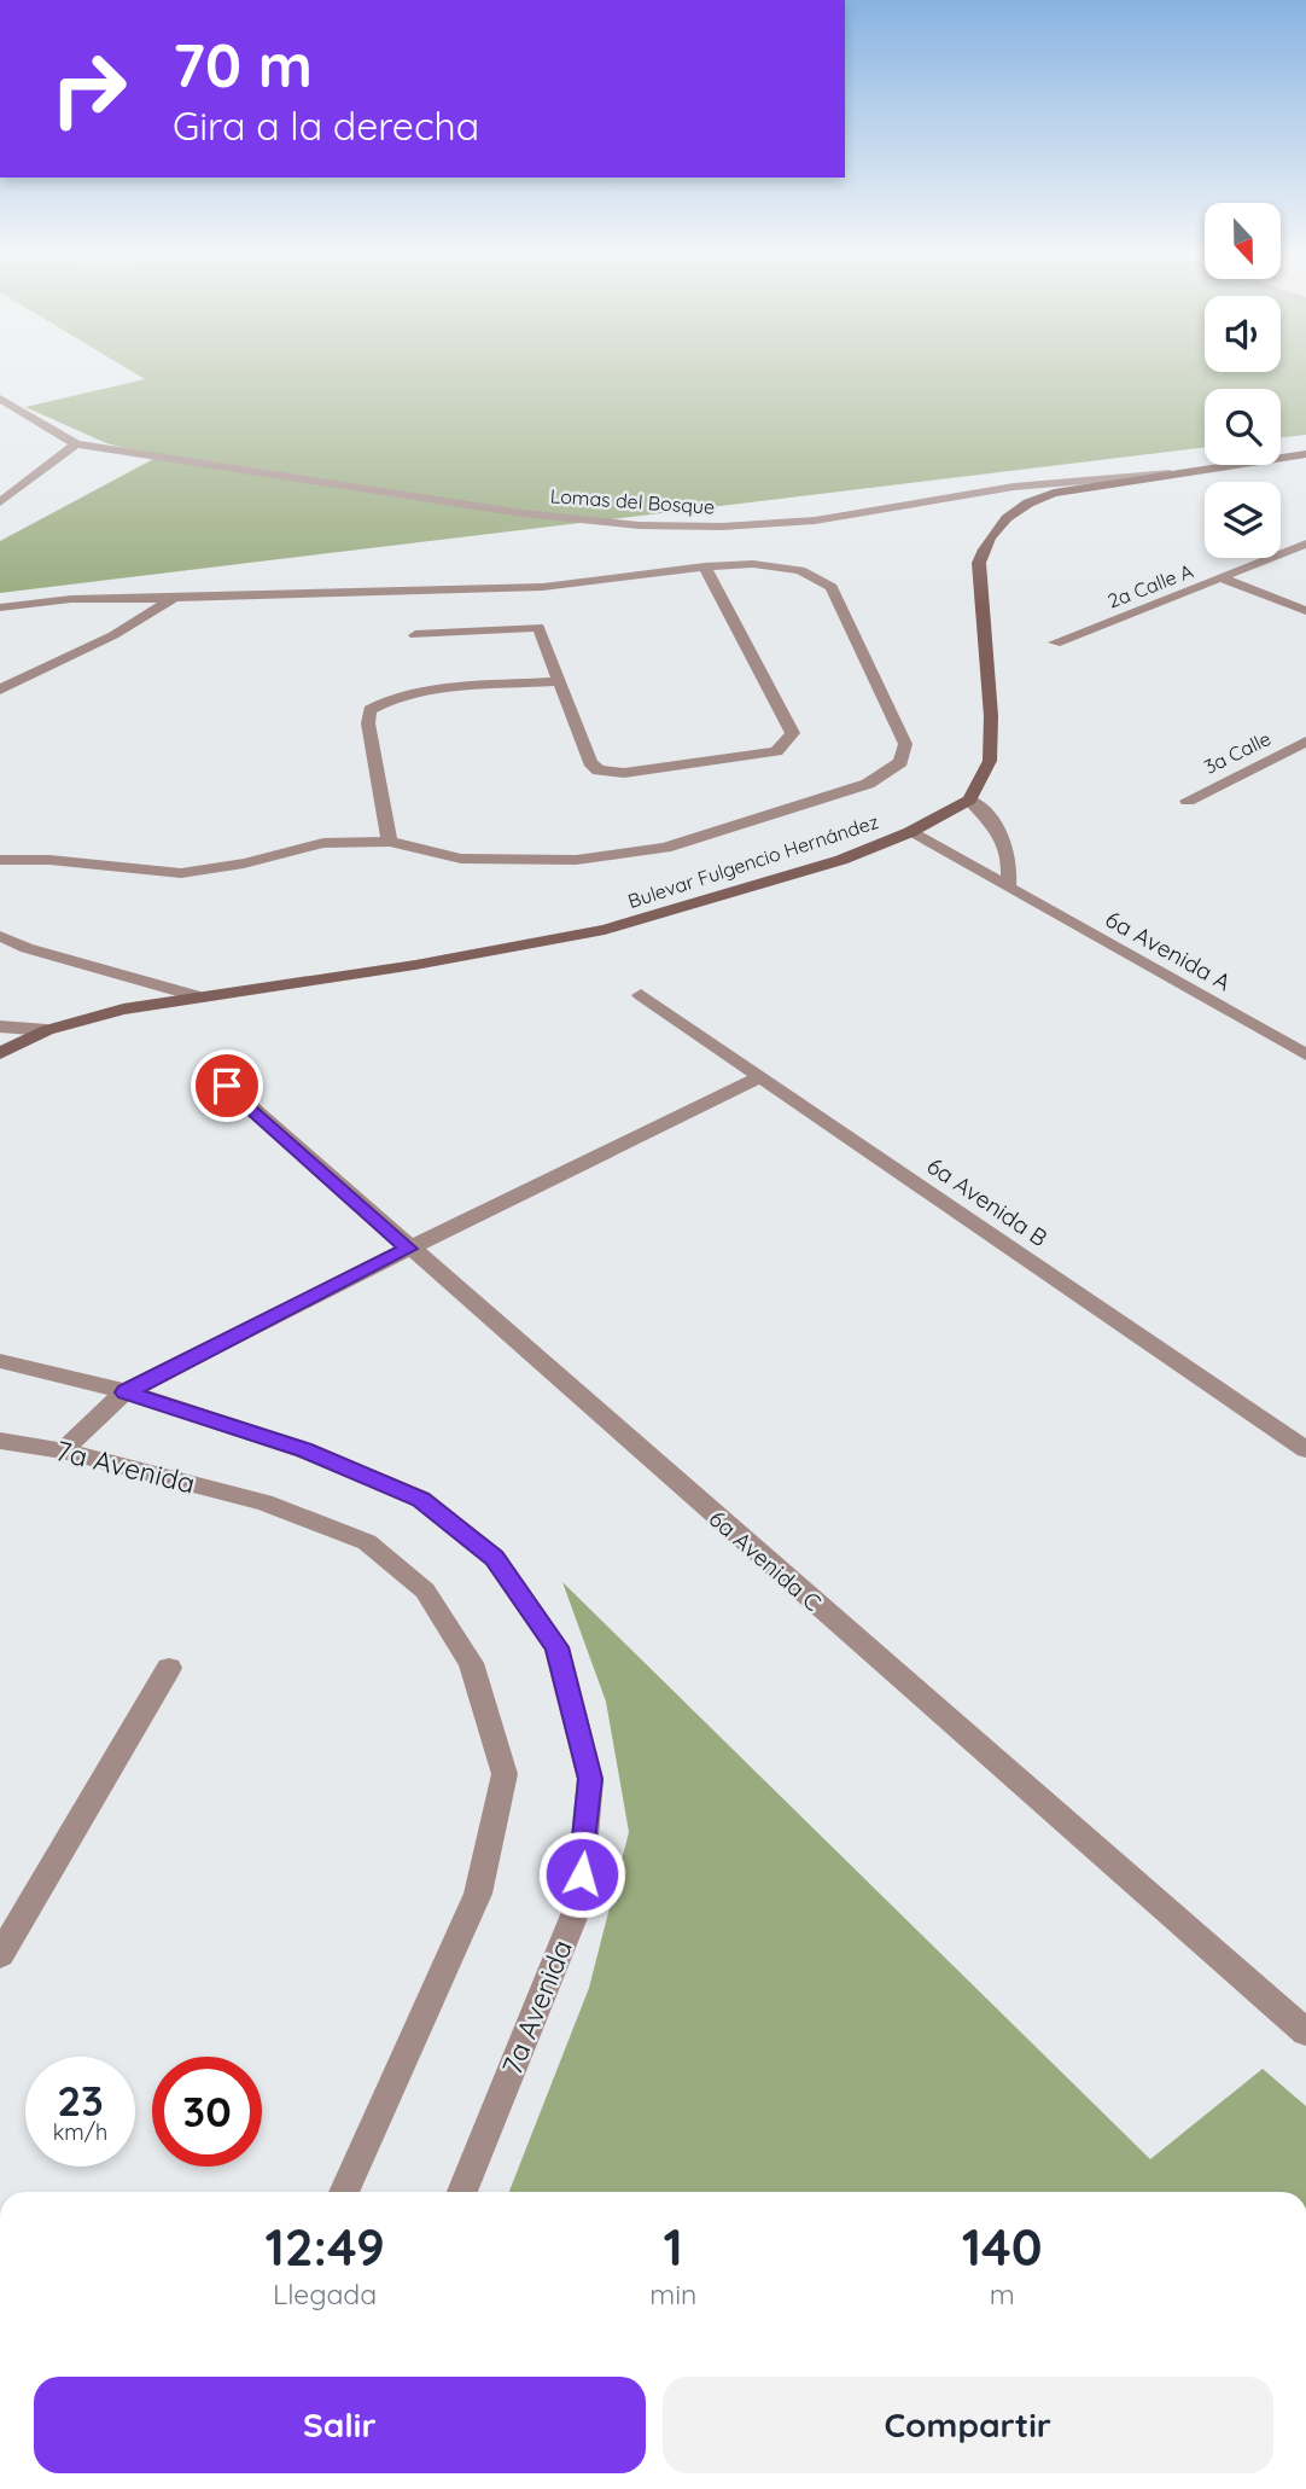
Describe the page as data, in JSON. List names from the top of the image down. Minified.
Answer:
{"streets":{"street":["Lomas del Bosque","2a Calle A","3a Calle","Bulevar Fulgencio Hernández","6a Avenida A","6a Avenida B","7a Avenida","6a Avenida C"]},"crossings":[["Bulevar Fulgencio Hernández","6a Avenida A"]],"north":"bottom","page":{"turn":["70 m","Gira a la derecha"],"speed":"23 km/h","limit":"30","eta":["12:49","Llegada","1","min","140","m"],"buttons":["Salir","Compartir"]}}
